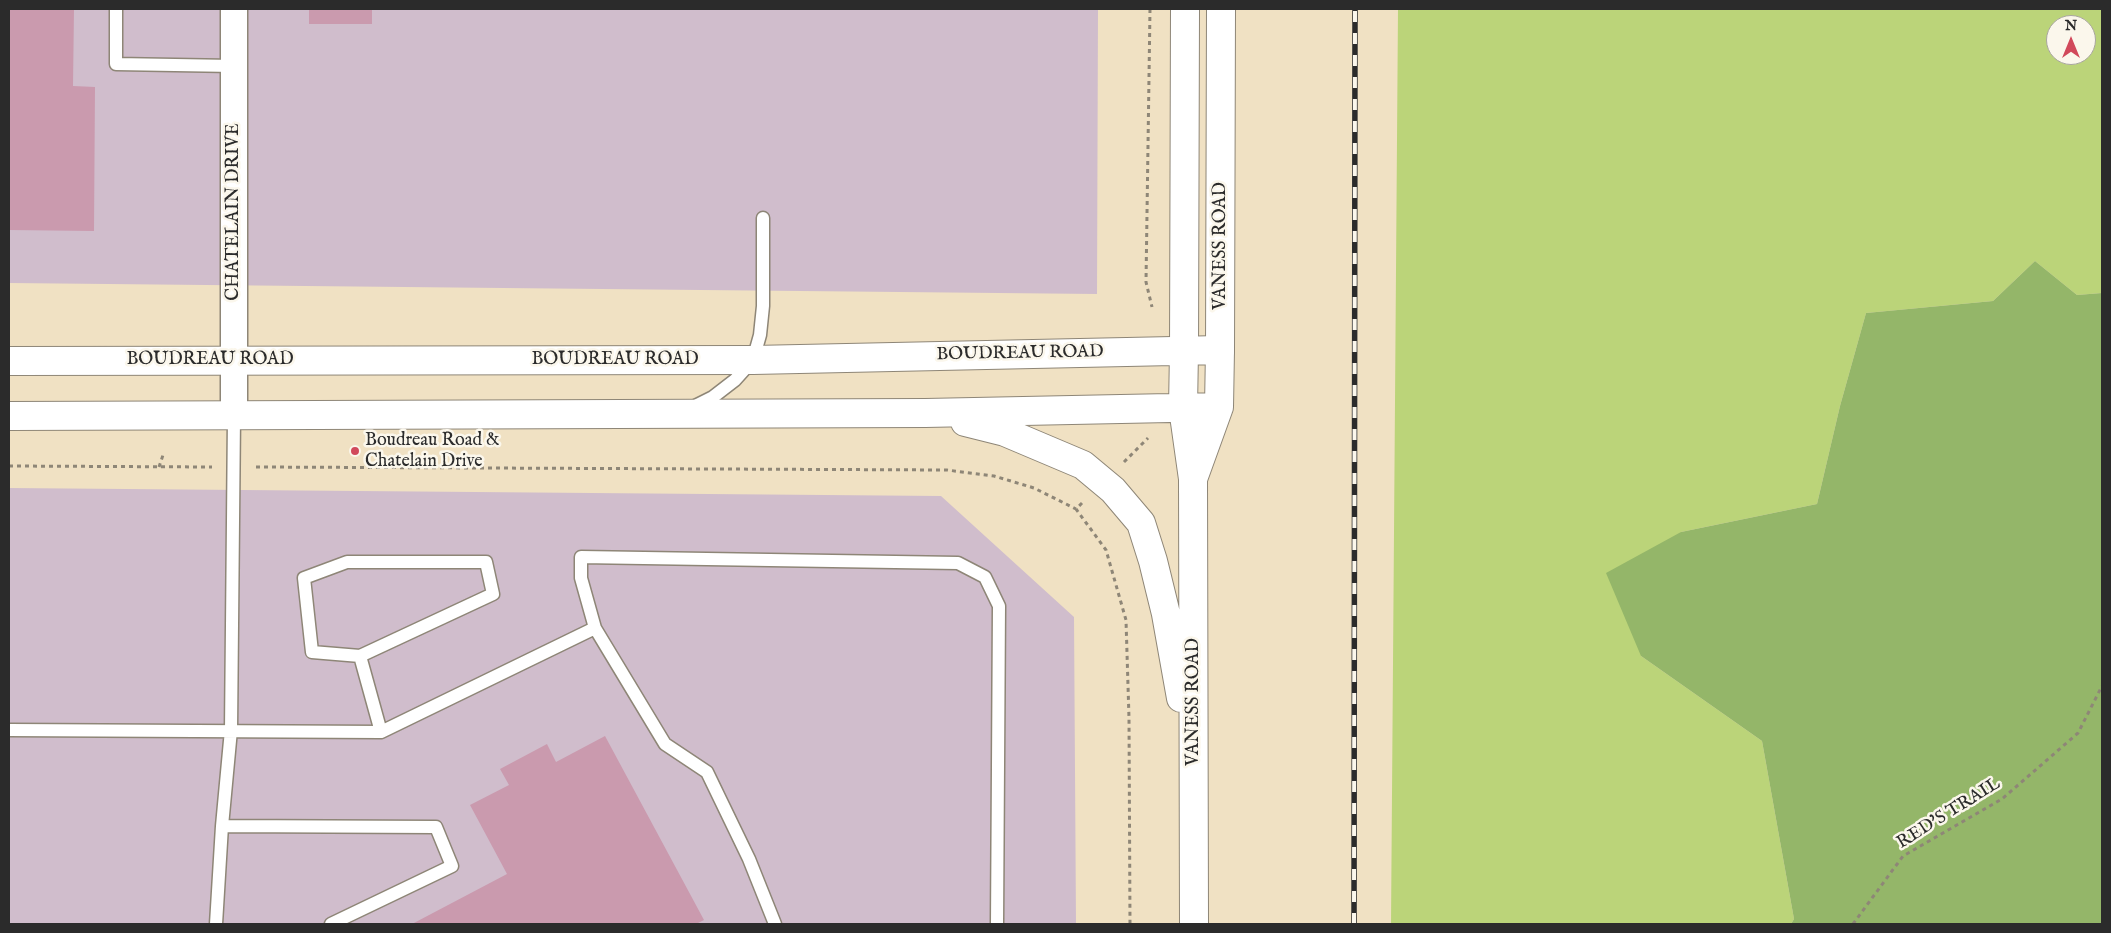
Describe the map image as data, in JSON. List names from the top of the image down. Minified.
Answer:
{"streets":{"main road":["VANESS ROAD","BOUDREAU ROAD"],"street":["CHATELAIN DRIVE"],"path":["RED'S TRAIL"]},"crossings":[["CHATELAIN DRIVE","BOUDREAU ROAD"],["VANESS ROAD","BOUDREAU ROAD"]],"places":["Boudreau Road & Chatelain Drive"],"north":"top"}
